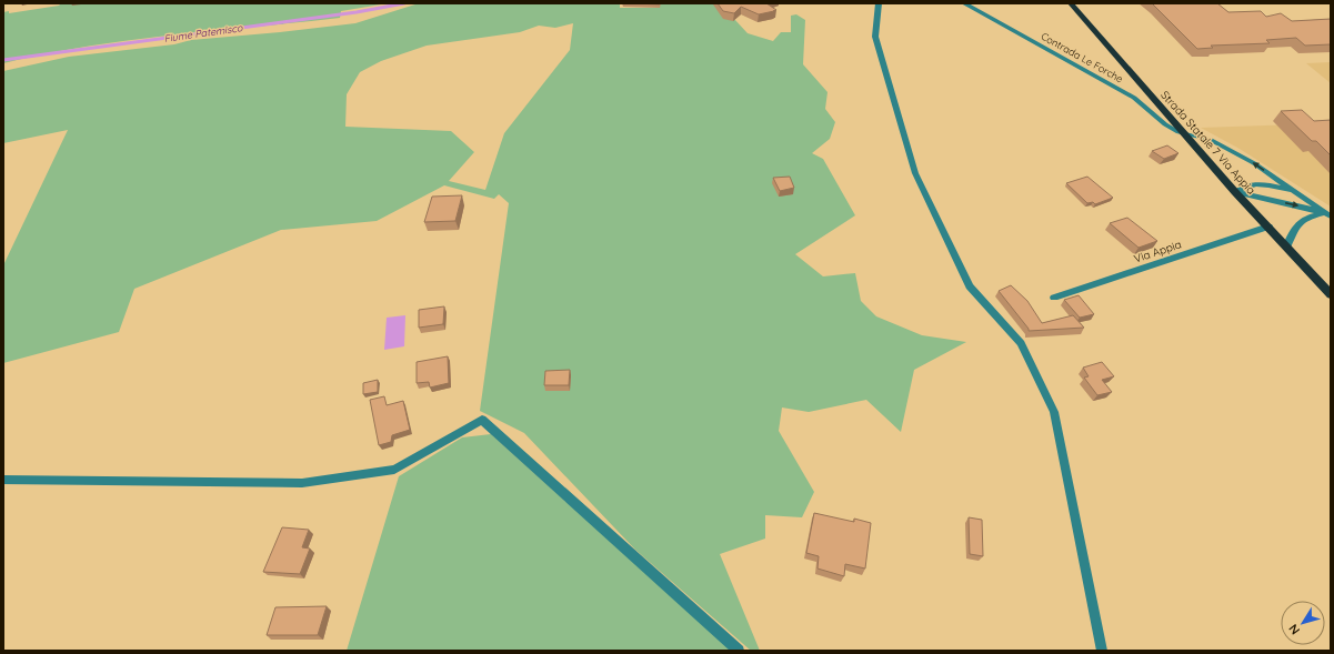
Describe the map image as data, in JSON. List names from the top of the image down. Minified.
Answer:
{"streets":{"main road":["Strada Statale 7 Via Appia"],"street":["Contrada Le Forche","Via Appia"]},"crossings":[["Contrada Le Forche","Strada Statale 7 Via Appia"],["Strada Statale 7 Via Appia","Via Appia"]],"water":["Fiume Patemisco"],"north":"bottom left"}
